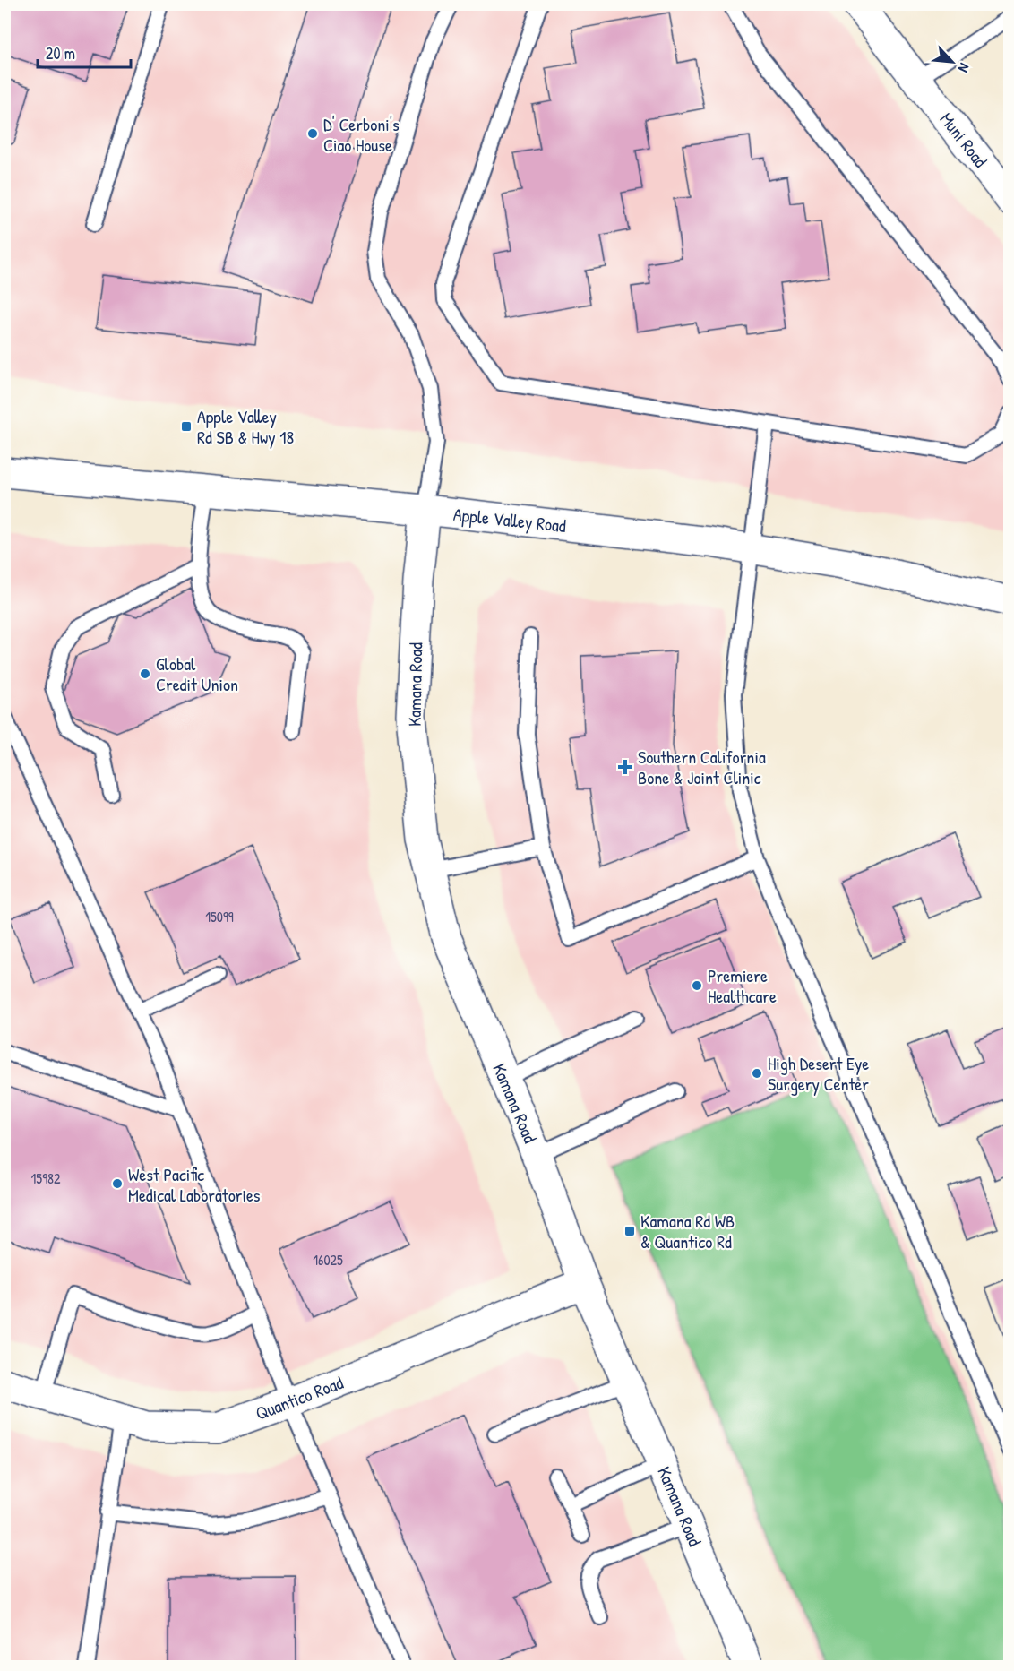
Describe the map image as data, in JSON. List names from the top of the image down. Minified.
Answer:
{"streets":{"street":["Muni Road","Apple Valley Road","Kamana Road","Quantico Road"]},"crossings":[["Apple Valley Road","Kamana Road"],["Kamana Road","Quantico Road"]],"places":{"other":["D' Cerboni's Ciao House","Global Credit Union","Premiere Healthcare","High Desert Eye Surgery Center","West Pacific Medical Laboratories"],"transit":["Apple Valley Rd SB & Hwy 18","Kamana Rd WB & Quantico Rd"],"health":["Southern California Bone & Joint Clinic"]},"house_numbers":["15099","15982","16025"],"scale_bar":"20 m","north":"bottom right"}
